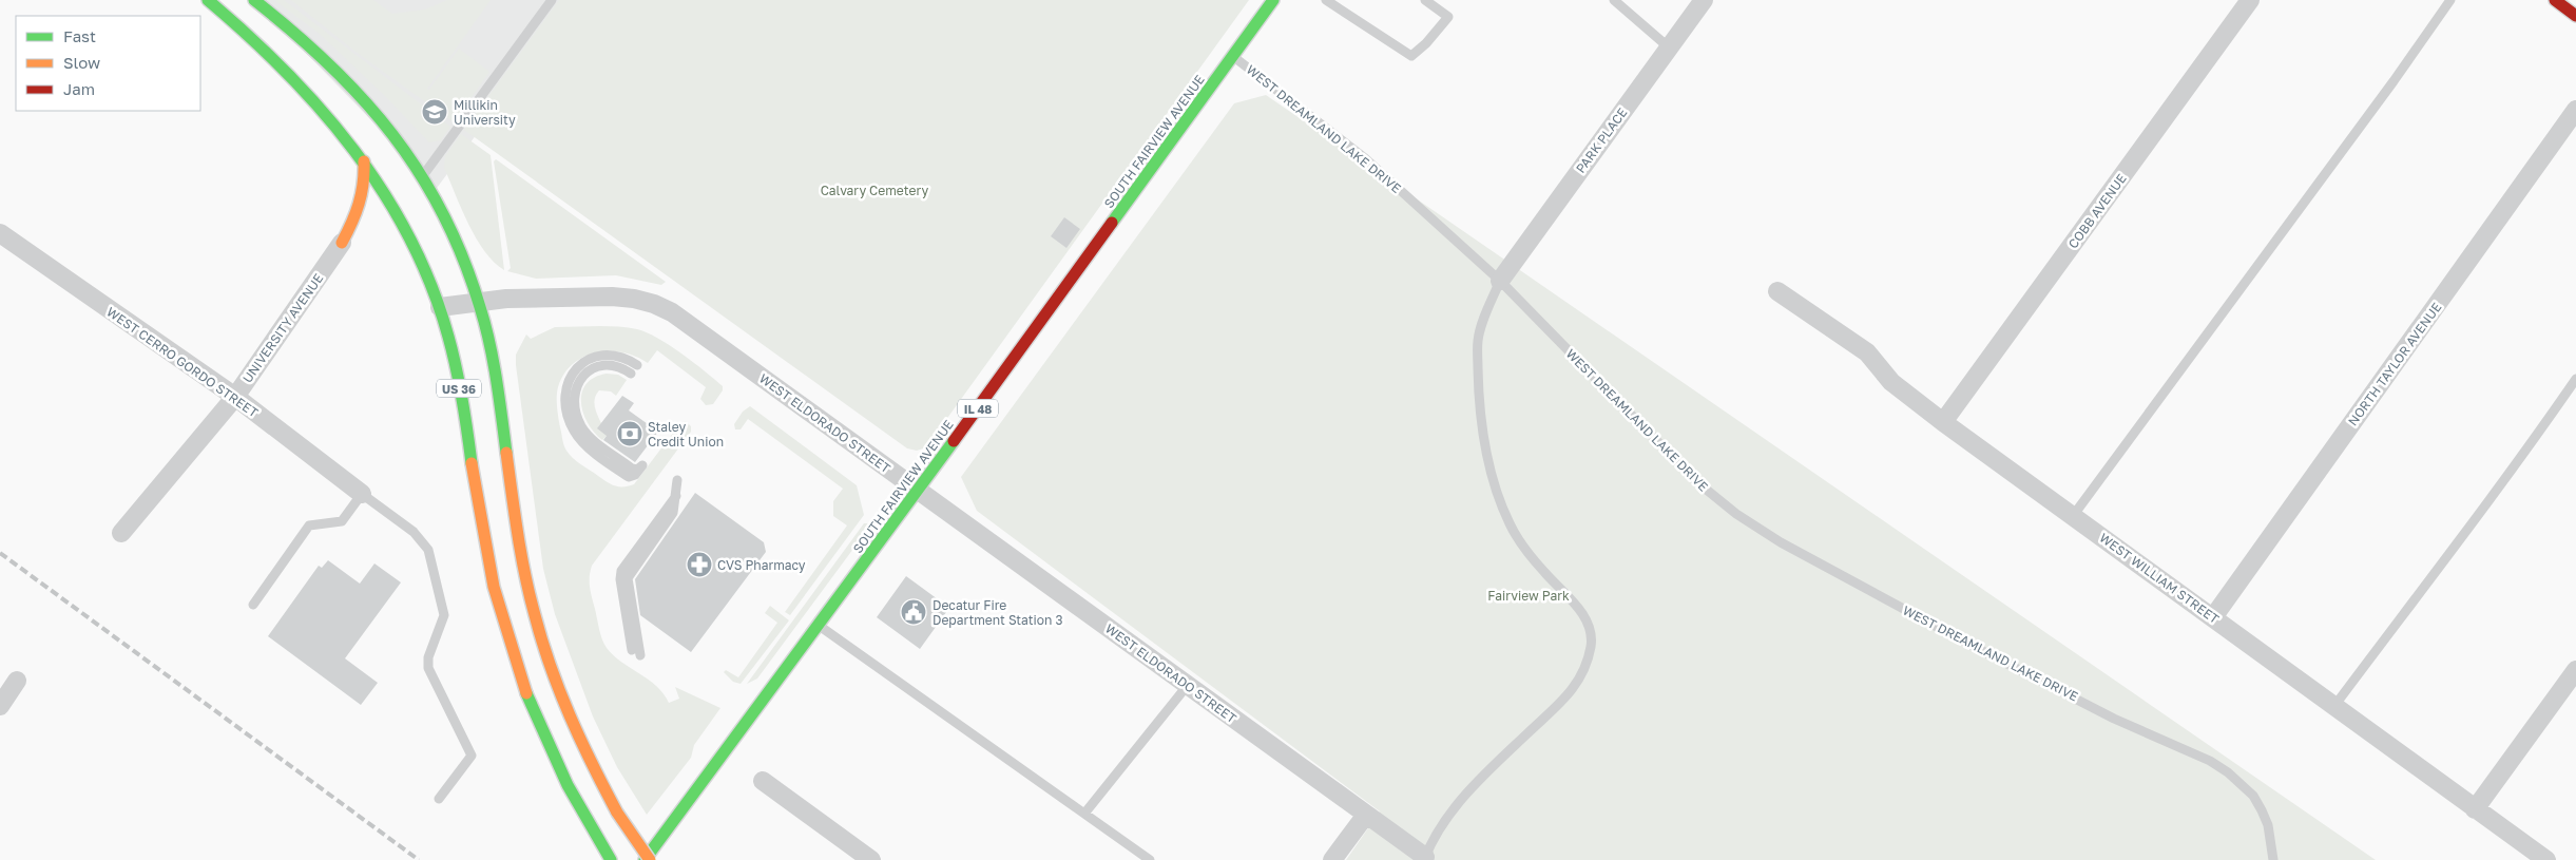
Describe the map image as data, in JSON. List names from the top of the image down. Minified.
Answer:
{"streets":{"main road":["SOUTH FAIRVIEW AVENUE","US 36","IL 48"],"street":["PARK PLACE","COBB AVENUE","UNIVERSITY AVENUE","WEST CERRO GORDO STREET","NORTH TAYLOR AVENUE","WEST ELDORADO STREET","WEST WILLIAM STREET"],"lane":["WEST DREAMLAND LAKE DRIVE"]},"crossings":[["WEST DREAMLAND LAKE DRIVE","PARK PLACE"],["WEST DREAMLAND LAKE DRIVE","SOUTH FAIRVIEW AVENUE"],["SOUTH FAIRVIEW AVENUE","WEST ELDORADO STREET"],["COBB AVENUE","WEST WILLIAM STREET"],["UNIVERSITY AVENUE","WEST CERRO GORDO STREET"],["NORTH TAYLOR AVENUE","WEST WILLIAM STREET"],["US 36","WEST ELDORADO STREET"]],"parks":["Calvary Cemetery","Fairview Park"],"places":{"school or university":["Millikin University"],"bank":["Staley Credit Union"],"pharmacy":["CVS Pharmacy"],"public building":["Decatur Fire Department Station 3"]},"legend":["Fast","Slow","Jam"]}
